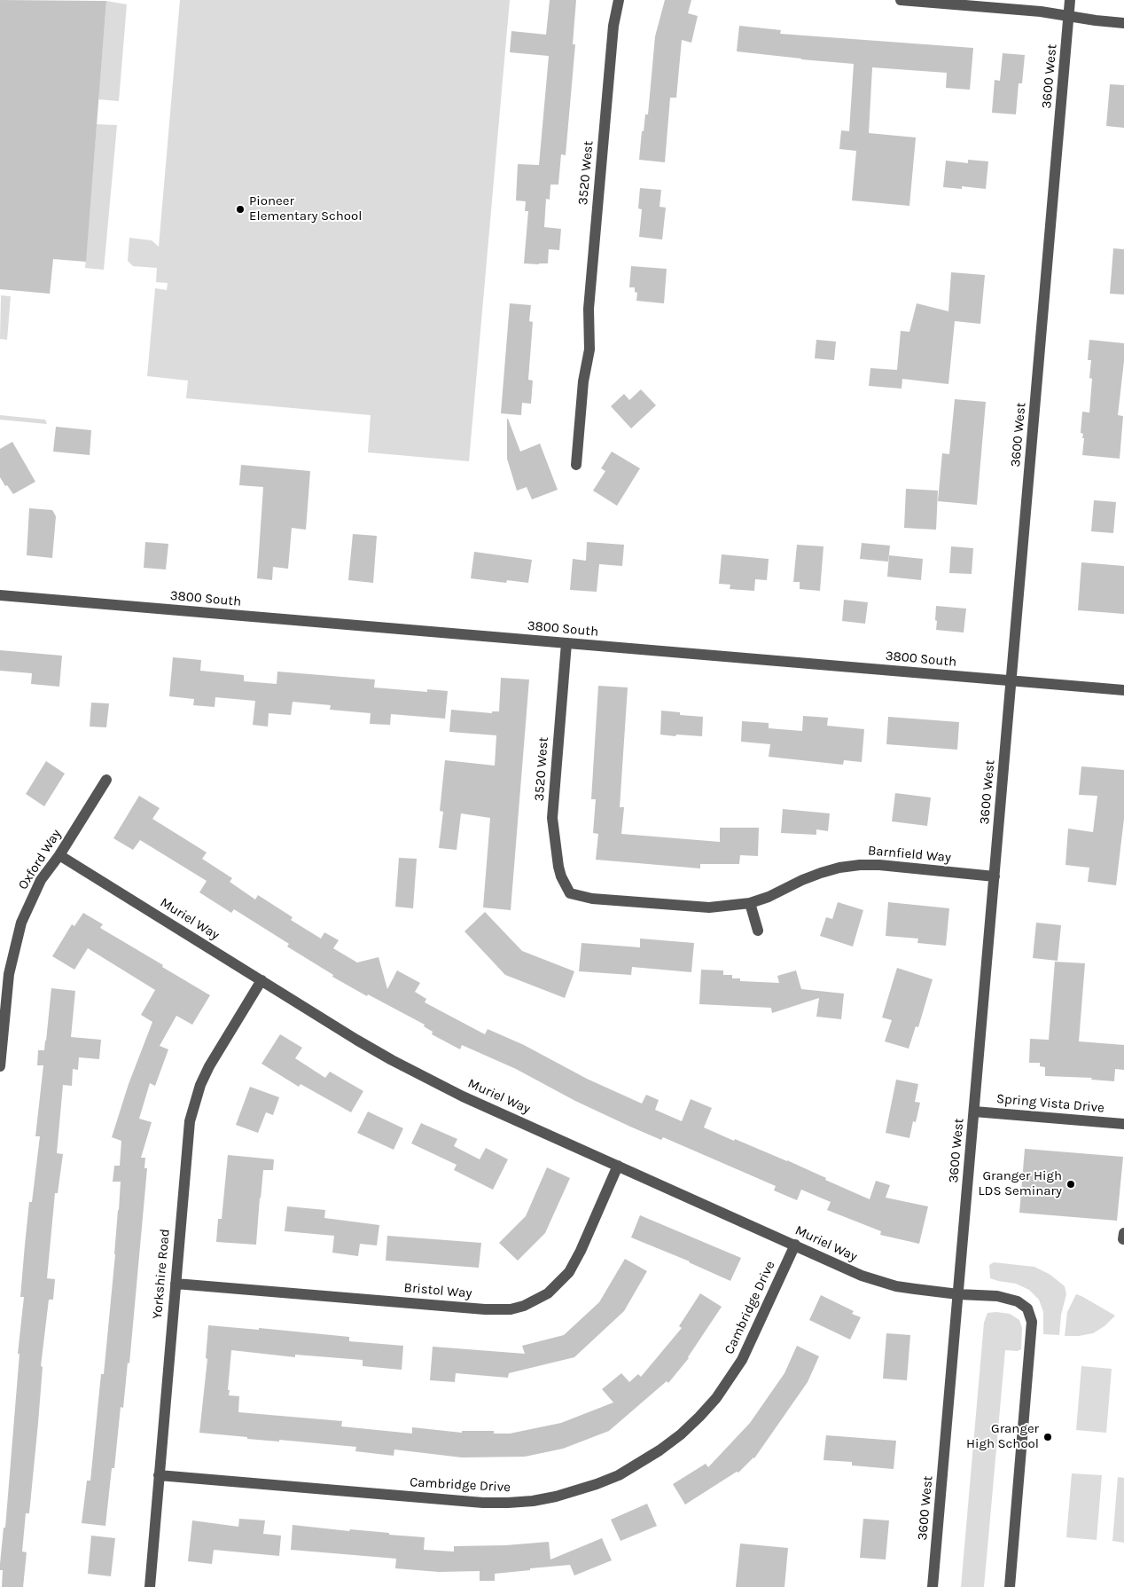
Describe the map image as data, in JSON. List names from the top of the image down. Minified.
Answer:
{"streets":{"street":["3600 West","3520 West","3800 South","Barnfield Way","Oxford Way","Muriel Way","Spring Vista Drive","Yorkshire Road","Bristol Way","Cambridge Drive"]},"crossings":[["3600 West","3800 South"],["3600 West","Barnfield Way"],["3600 West","Muriel Way"],["3600 West","Spring Vista Drive"],["3520 West","3800 South"],["3520 West","Barnfield Way"],["Oxford Way","Muriel Way"],["Muriel Way","Yorkshire Road"],["Muriel Way","Bristol Way"],["Muriel Way","Cambridge Drive"],["Yorkshire Road","Bristol Way"],["Yorkshire Road","Cambridge Drive"]],"places":["Pioneer Elementary School","Granger High LDS Seminary","Granger High School"]}
